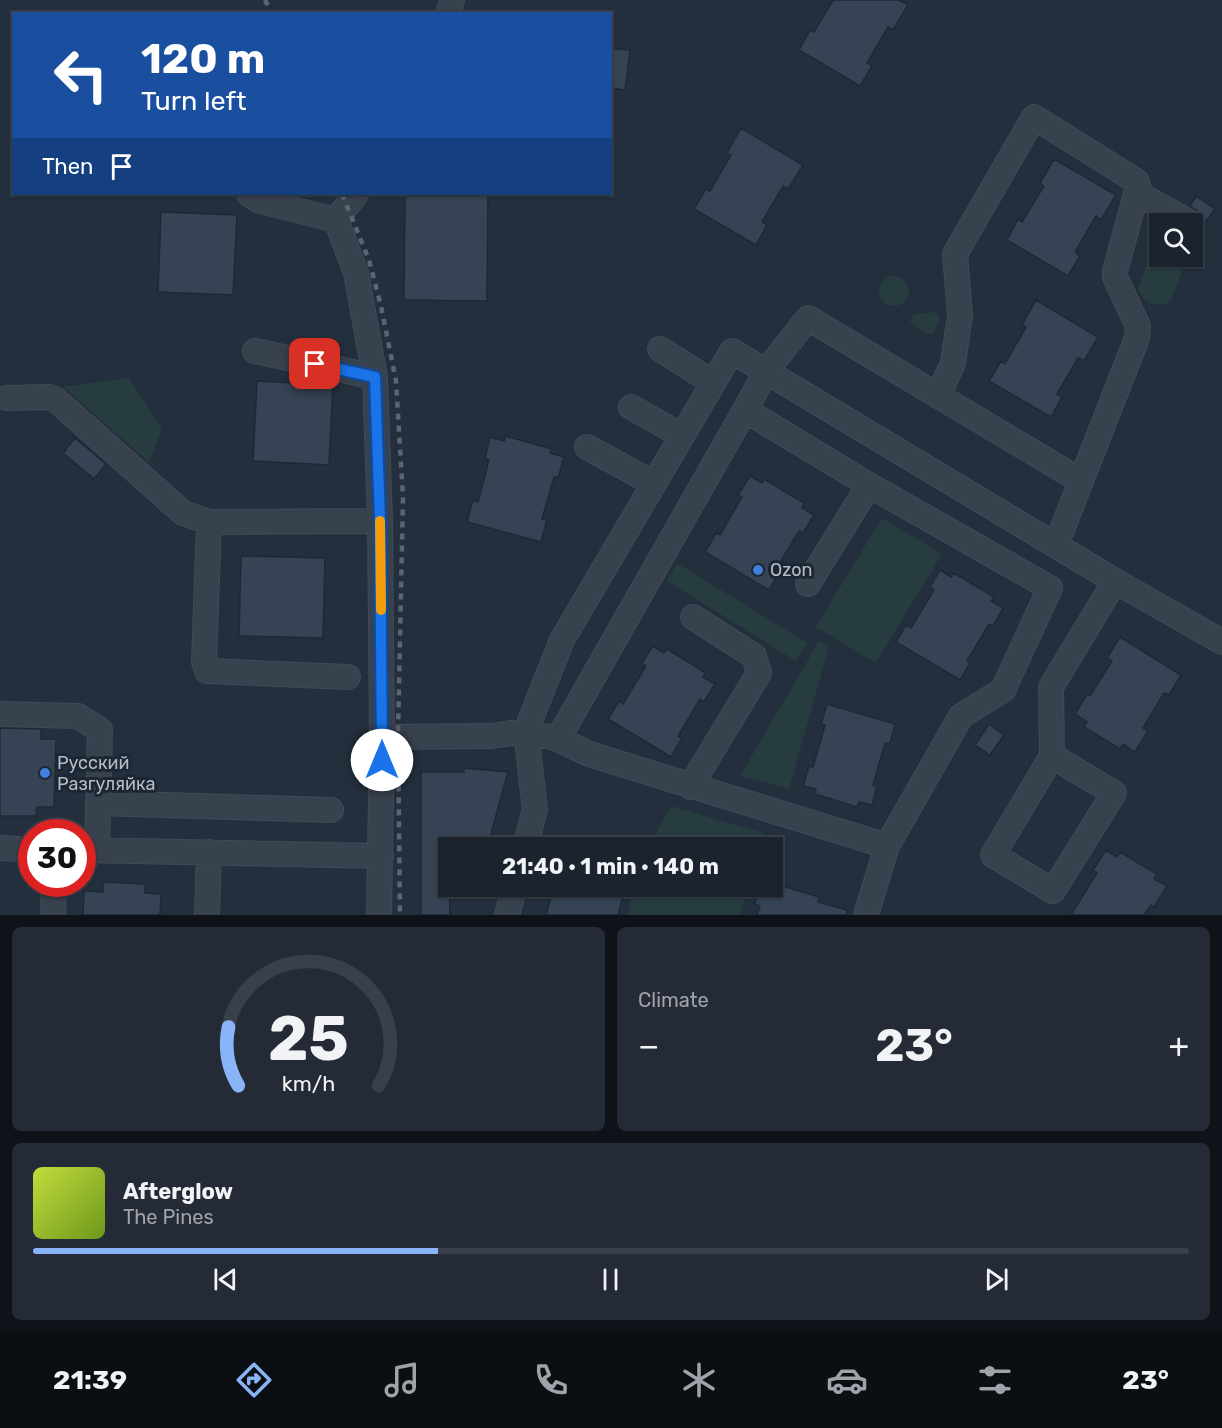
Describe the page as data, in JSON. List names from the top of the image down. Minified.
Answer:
{"places":["Ozon","Русский Разгуляйка"],"page":{"turn":["120 m","Turn left"],"then":"Then","limit":"30","trip":"21:40 · 1 min · 140 m","tile":"Climate","heat":["−","23°","+"],"song":["Afterglow","The Pines"],"tabs":["21:39","23°"],"gauge":["25","km/h"]}}
